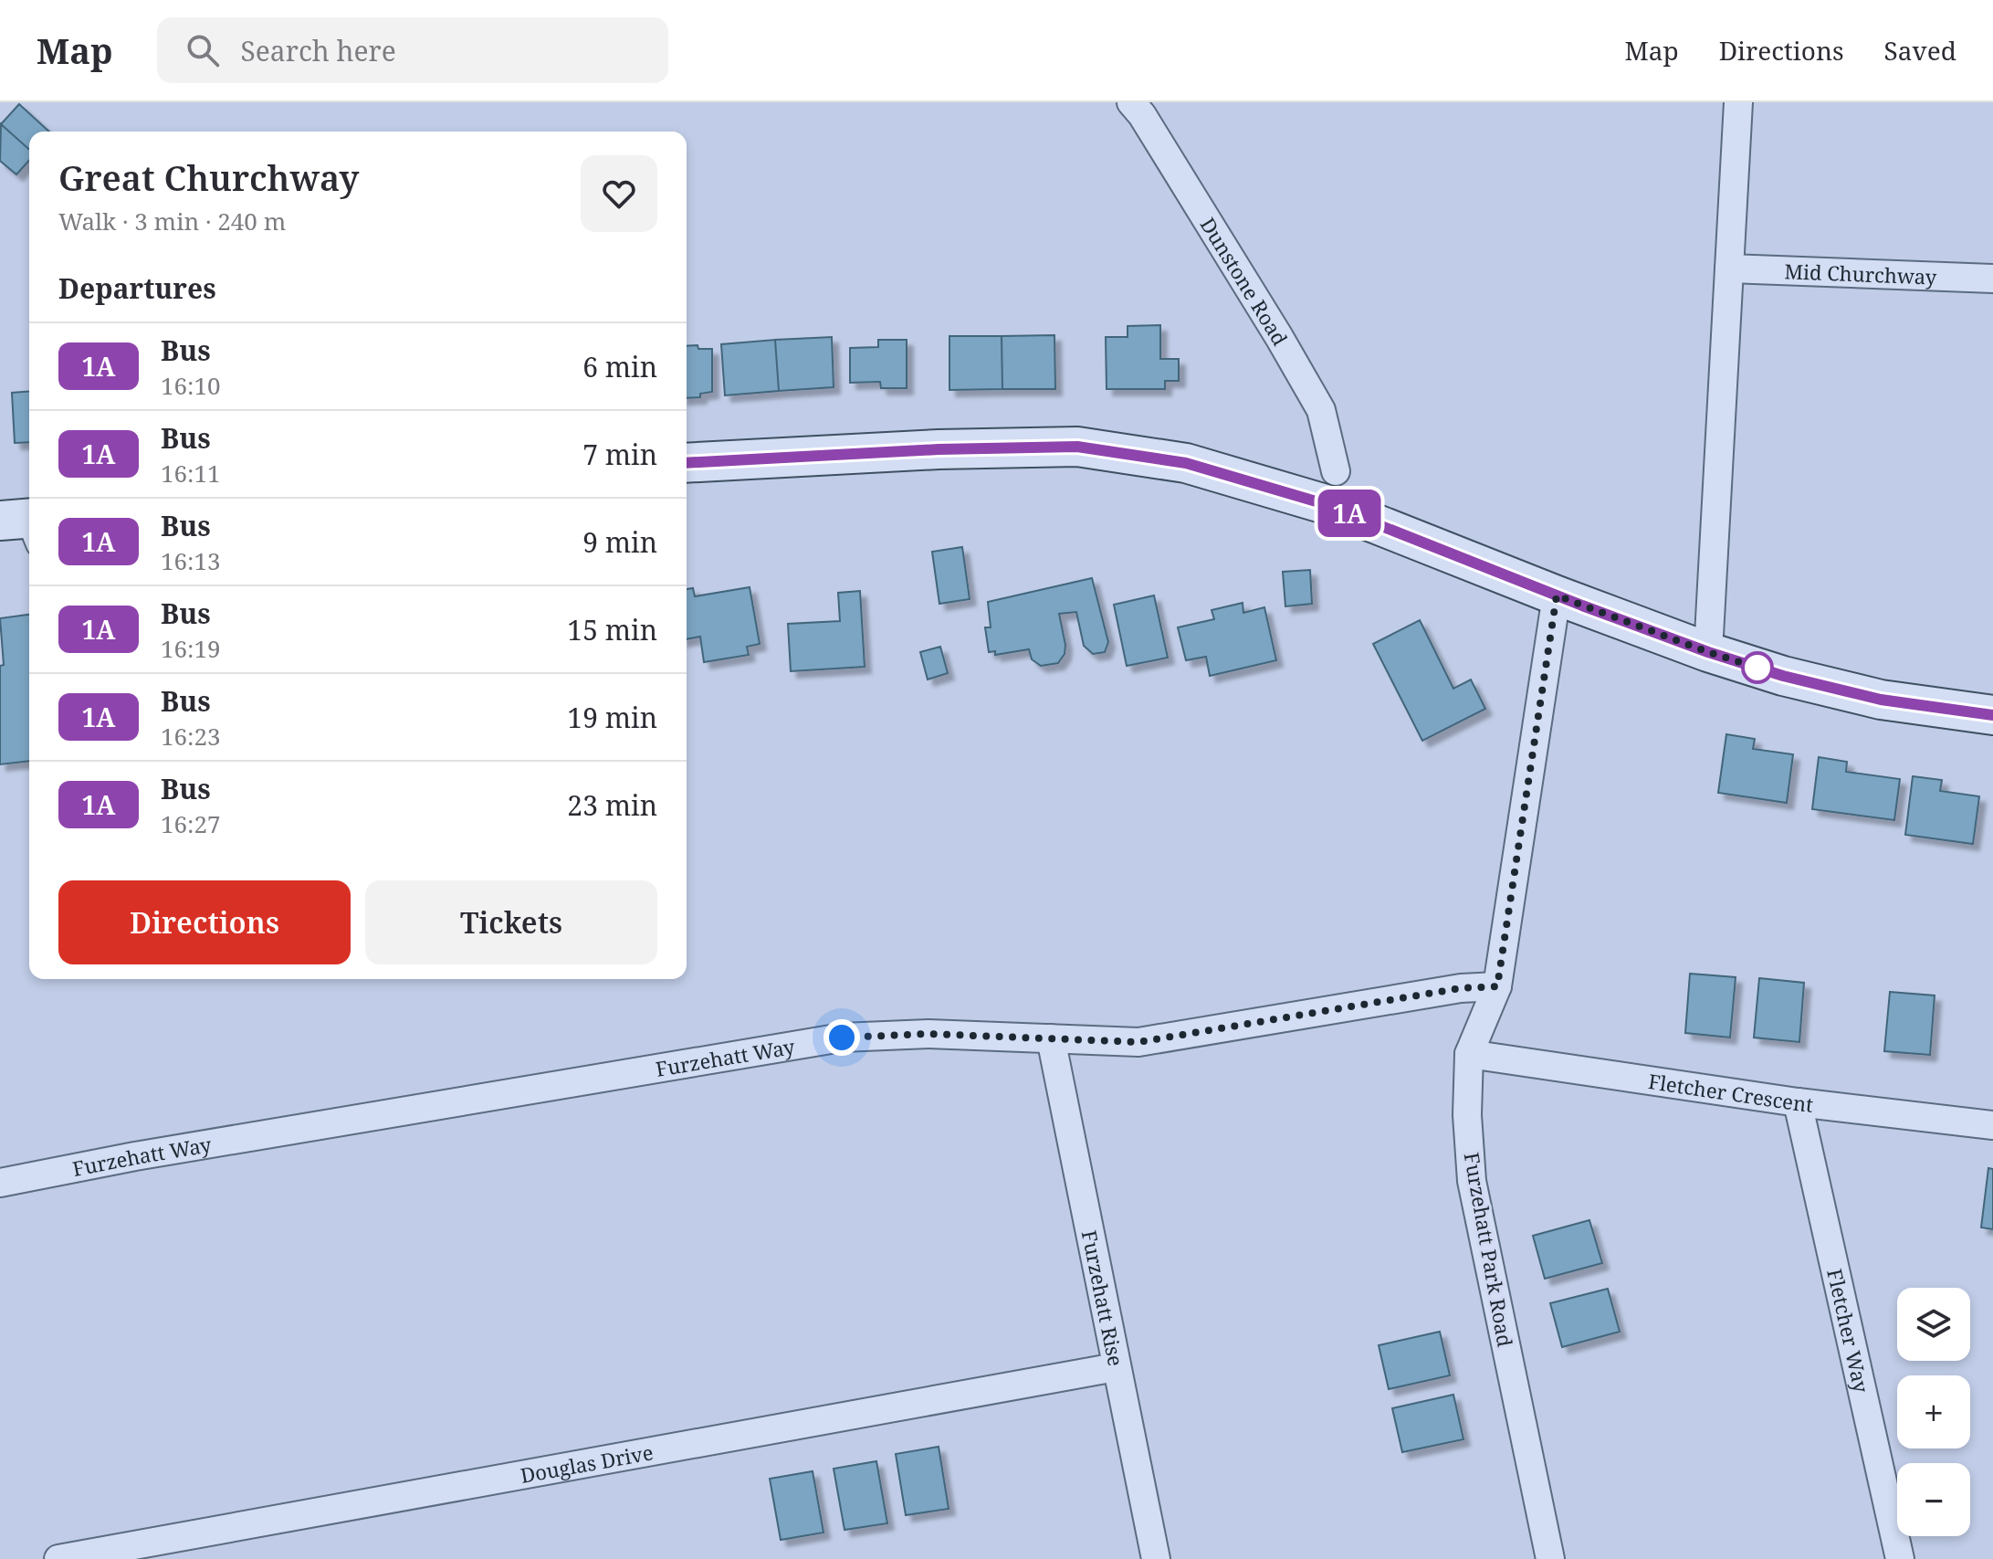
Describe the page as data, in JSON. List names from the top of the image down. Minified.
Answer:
{"streets":{"street":["Mid Churchway","Dunstone Road","Furzehatt Way","Fletcher Crescent","Furzehatt Park Road","Furzehatt Rise","Fletcher Way","Douglas Drive"]},"crossings":[["Furzehatt Way","Furzehatt Park Road"],["Furzehatt Way","Furzehatt Rise"],["Fletcher Crescent","Furzehatt Park Road"],["Fletcher Crescent","Fletcher Way"],["Furzehatt Rise","Douglas Drive"]],"lines":["bus line 1A"],"page":{"header":"Map","search":"Search here","nav":["Map","Directions","Saved"],"on_map":"1A","heading":[["Great Churchway","Walk · 3 min · 240 m"],"Departures"],"list":[{"mark":"1A","name":"Bus","note":"16:10","value":"6 min"},{"mark":"1A","name":"Bus","note":"16:11","value":"7 min"},{"mark":"1A","name":"Bus","note":"16:13","value":"9 min"},{"mark":"1A","name":"Bus","note":"16:19","value":"15 min"},{"mark":"1A","name":"Bus","note":"16:23","value":"19 min"},{"mark":"1A","name":"Bus","note":"16:27","value":"23 min"}],"buttons":["Directions","Tickets"],"map_buttons":["+","−"]}}
